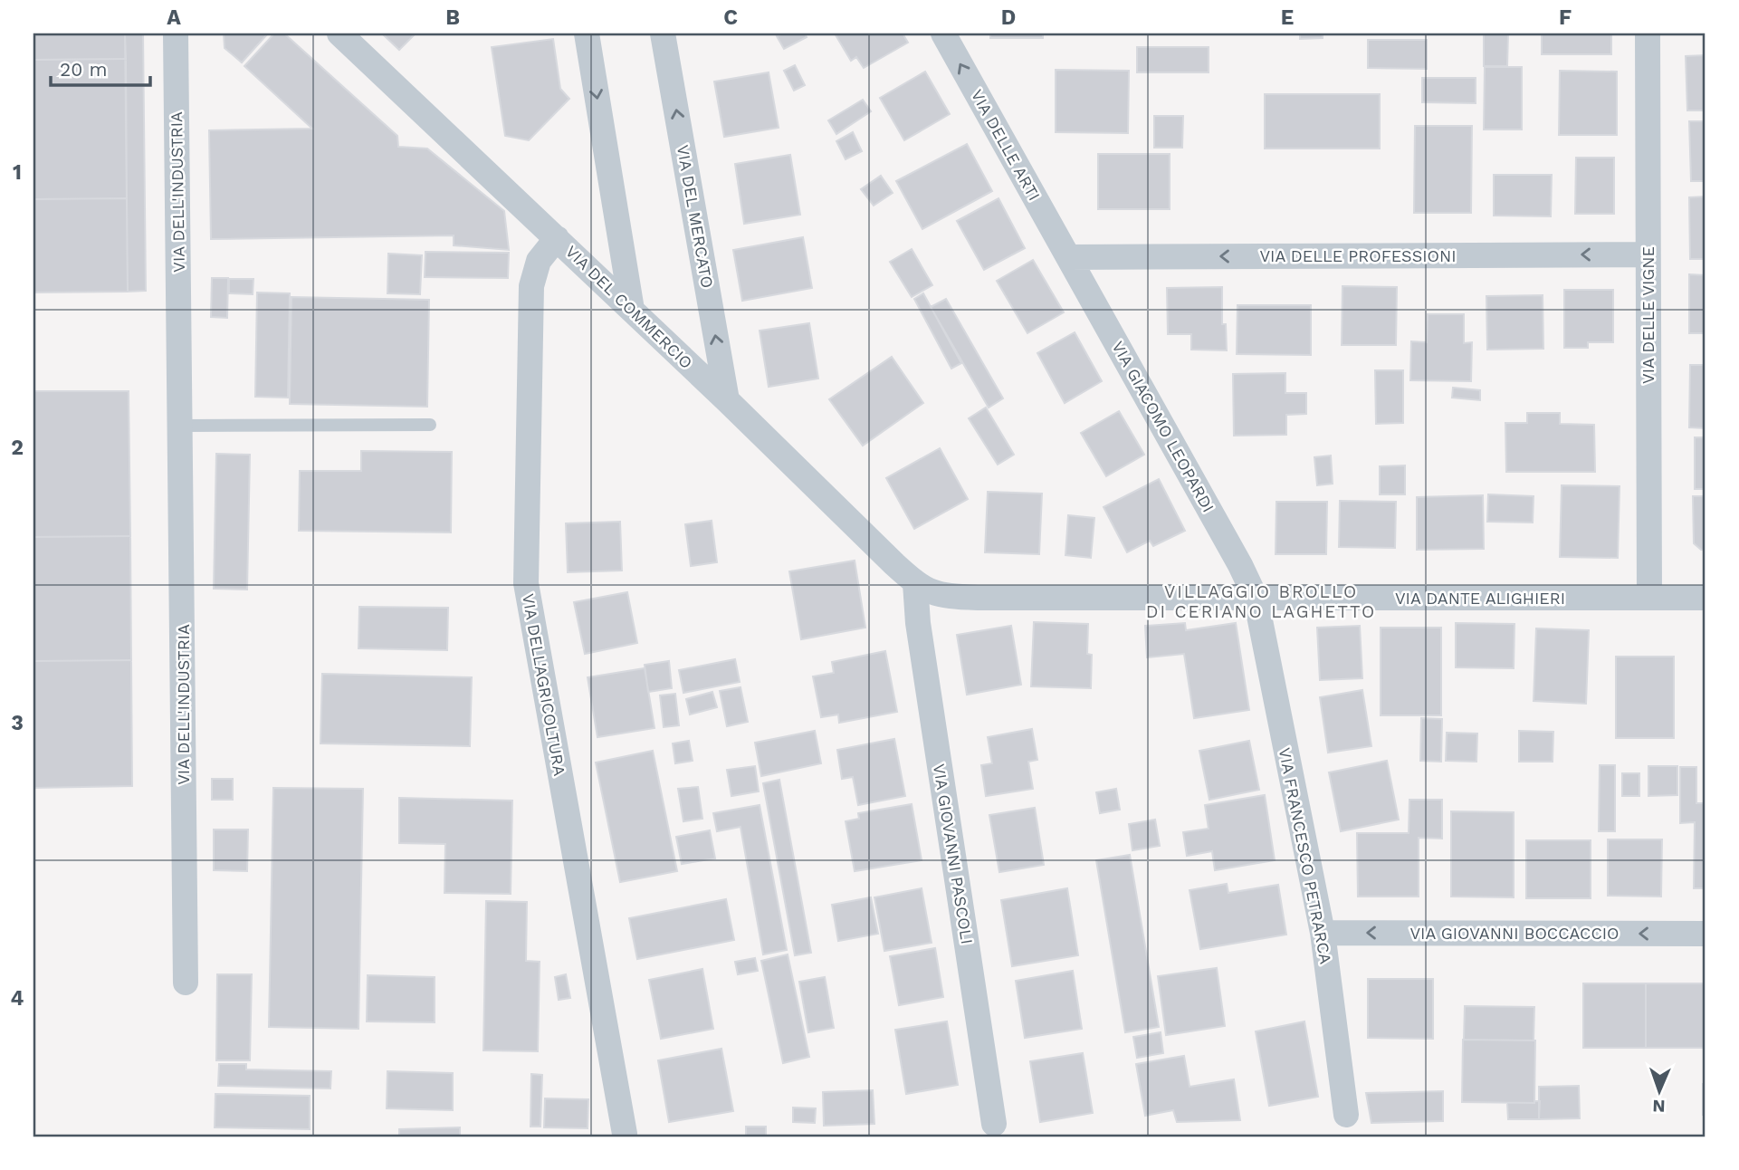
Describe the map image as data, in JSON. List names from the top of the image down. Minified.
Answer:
{"streets":{"street":["VIA DELLE ARTI","VIA DELL'INDUSTRIA","VIA DEL MERCATO","VIA DELLE PROFESSIONI","VIA DEL COMMERCIO","VIA DELLE VIGNE","VIA GIACOMO LEOPARDI","VIA DANTE ALIGHIERI","VIA DELL'AGRICOLTURA","VIA GIOVANNI PASCOLI","VIA FRANCESCO PETRARCA","VIA GIOVANNI BOCCACCIO"]},"crossings":[["VIA DELLE ARTI","VIA DELLE PROFESSIONI"],["VIA DELLE ARTI","VIA GIACOMO LEOPARDI"],["VIA DEL MERCATO","VIA DEL COMMERCIO"],["VIA DELLE PROFESSIONI","VIA DELLE VIGNE"],["VIA DELLE PROFESSIONI","VIA GIACOMO LEOPARDI"],["VIA DEL COMMERCIO","VIA DANTE ALIGHIERI"],["VIA DEL COMMERCIO","VIA DELL'AGRICOLTURA"],["VIA DEL COMMERCIO","VIA GIOVANNI PASCOLI"],["VIA DELLE VIGNE","VIA DANTE ALIGHIERI"],["VIA GIACOMO LEOPARDI","VIA DANTE ALIGHIERI"],["VIA GIACOMO LEOPARDI","VIA FRANCESCO PETRARCA"],["VIA DANTE ALIGHIERI","VIA GIOVANNI PASCOLI"],["VIA DANTE ALIGHIERI","VIA FRANCESCO PETRARCA"],["VIA FRANCESCO PETRARCA","VIA GIOVANNI BOCCACCIO"]],"one_way":["VIA DELLE ARTI","VIA DELLE PROFESSIONI","VIA GIOVANNI BOCCACCIO"],"districts":["VILLAGGIO BROLLO DI CERIANO LAGHETTO"],"scale_bar":"20 m","north":"bottom","grid":{"columns":["A","B","C","D","E","F"],"rows":["1","2","3","4"]}}
